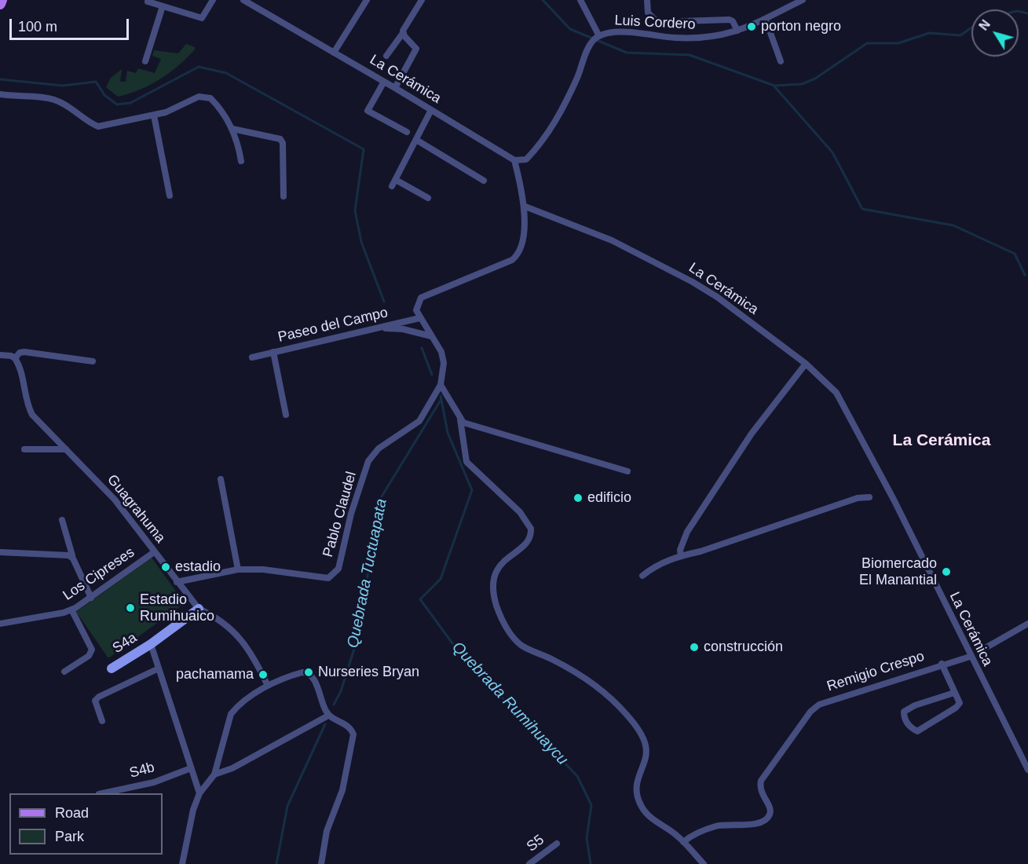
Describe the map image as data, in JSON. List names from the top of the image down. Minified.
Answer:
{"streets":{"street":["Luis Cordero","La Cerámica","Paseo del Campo","Guagrahuma","Pablo Claudel","Los Cipreses","S4a","Remigio Crespo","S4b","S5"]},"crossings":[["Luis Cordero","La Cerámica"],["La Cerámica","Remigio Crespo"],["Paseo del Campo","Pablo Claudel"],["Guagrahuma","Pablo Claudel"],["Guagrahuma","Los Cipreses"],["Guagrahuma","S4a"]],"districts":["La Cerámica"],"water":["Quebrada Tuctuapata","Quebrada Rumihuaycu"],"places":["porton negro","edificio","estadio","Biomercado El Manantial","Estadio Rumihuaico","construcción","Nurseries Bryan","pachamama"],"legend":["Road","Park"],"scale_bar":"100 m","north":"top left"}
